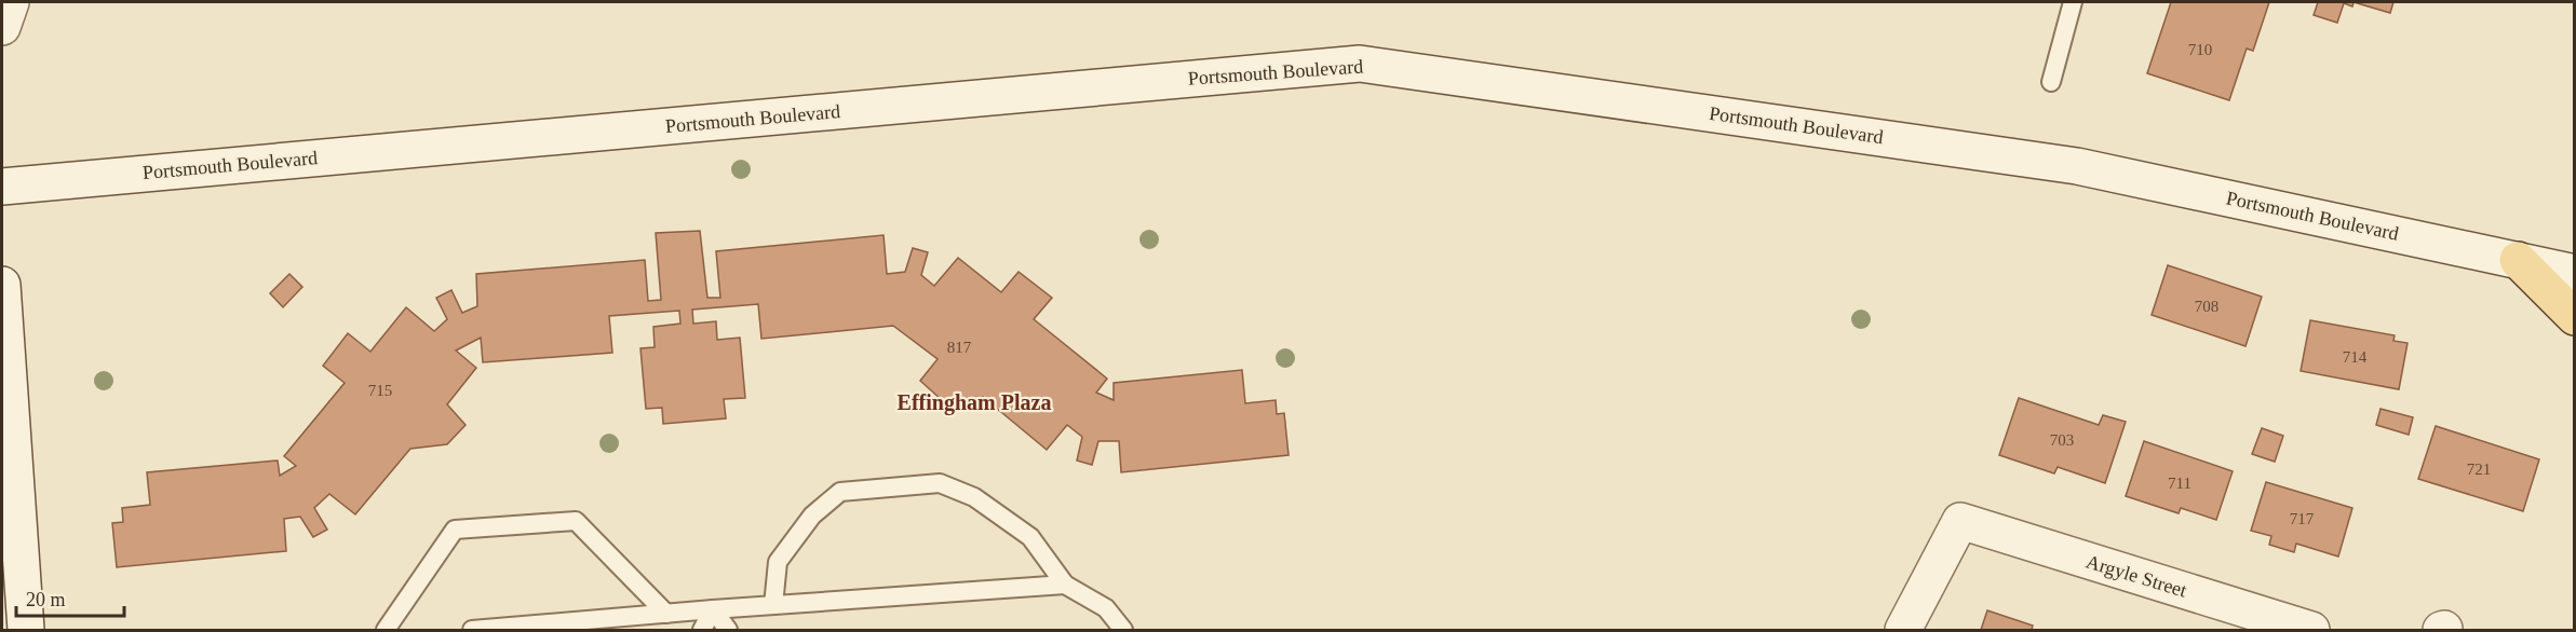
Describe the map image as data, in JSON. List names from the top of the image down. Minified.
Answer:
{"streets":{"main road":["Portsmouth Boulevard","Argyle Street"]},"districts":["Effingham Plaza"],"house_numbers":["710","708","817","714","715","703","721","711","717"],"scale_bar":"20 m"}
